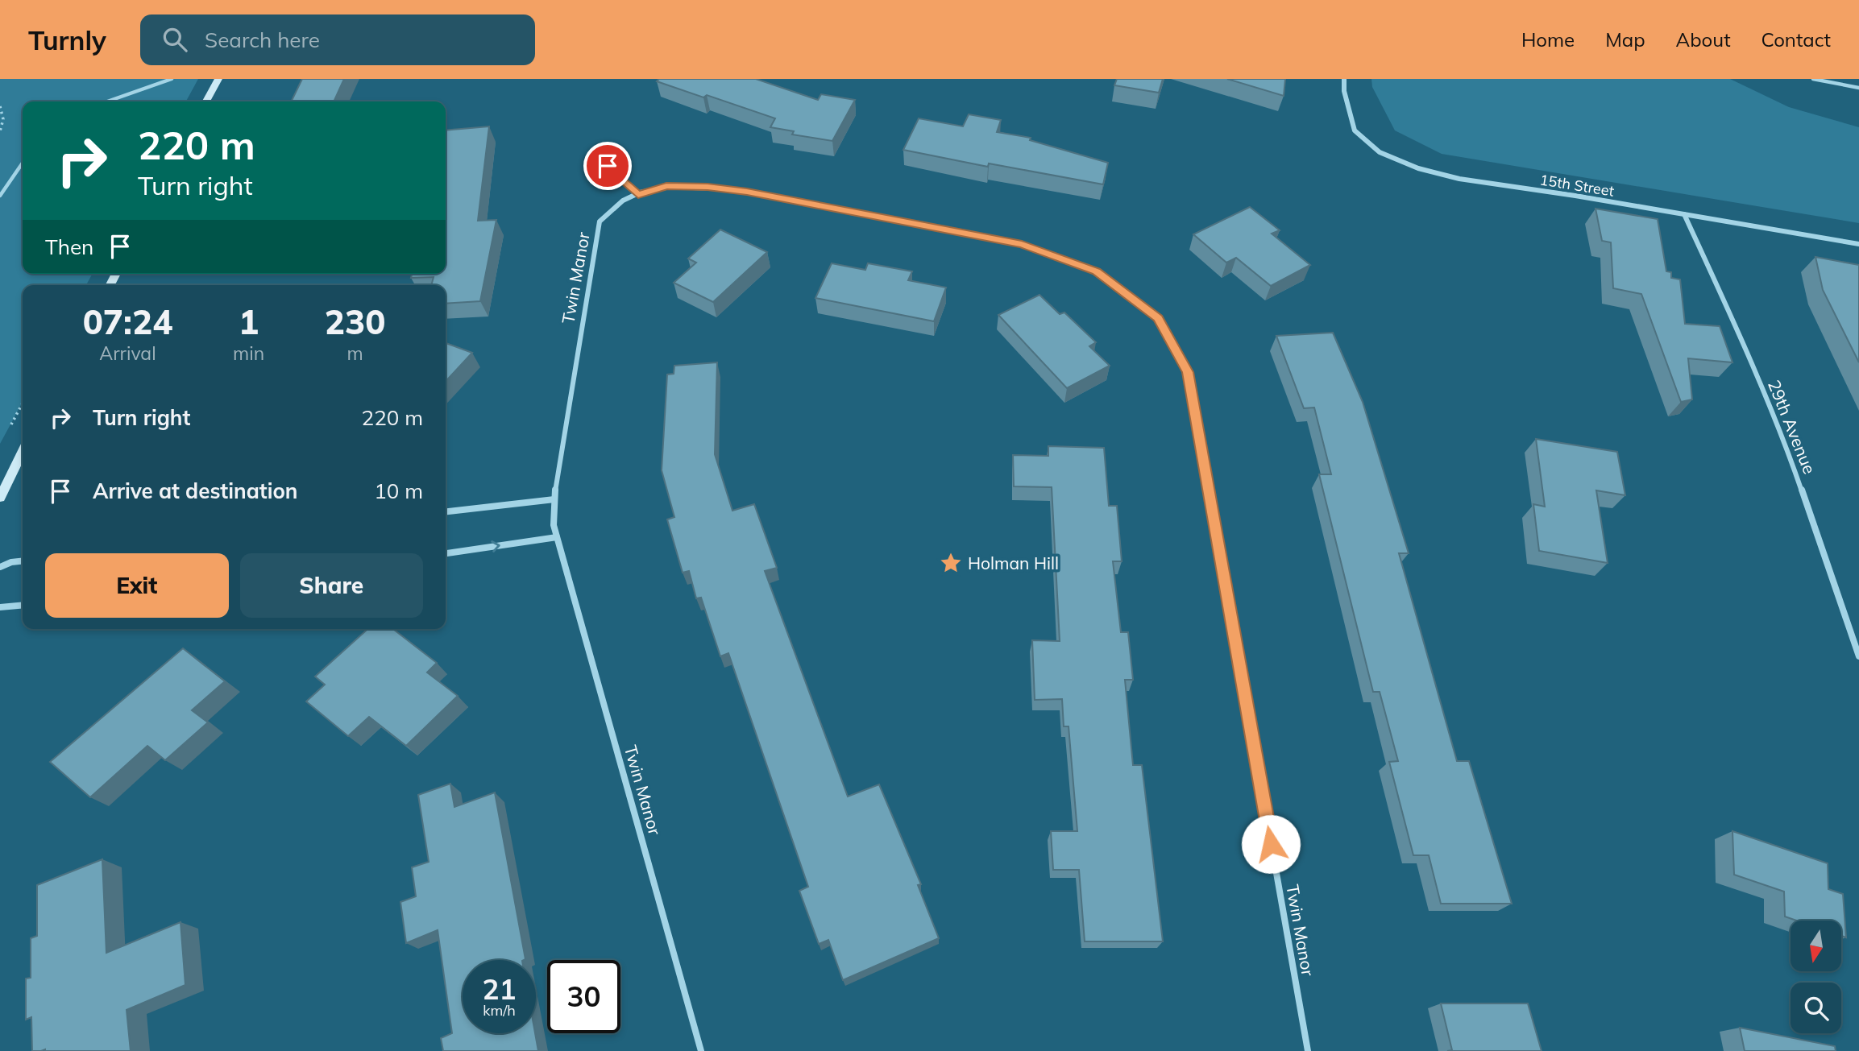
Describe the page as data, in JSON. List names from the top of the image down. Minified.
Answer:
{"streets":{"street":["15th Street","Twin Manor","29th Avenue"]},"crossings":[["15th Street","29th Avenue"]],"places":{"place":["Holman Hill"]},"north":"bottom","page":{"header":"Turnly","search":"Search here","nav":["Home","Map","About","Contact"],"turn":["220 m","Turn right"],"then":"Then","eta":["07:24","Arrival","1","min","230","m"],"list":[{"name":"Turn right","value":"220 m"},{"name":"Arrive at destination","value":"10 m"}],"buttons":["Exit","Share"],"speed":"21 km/h","limit":"30"}}
